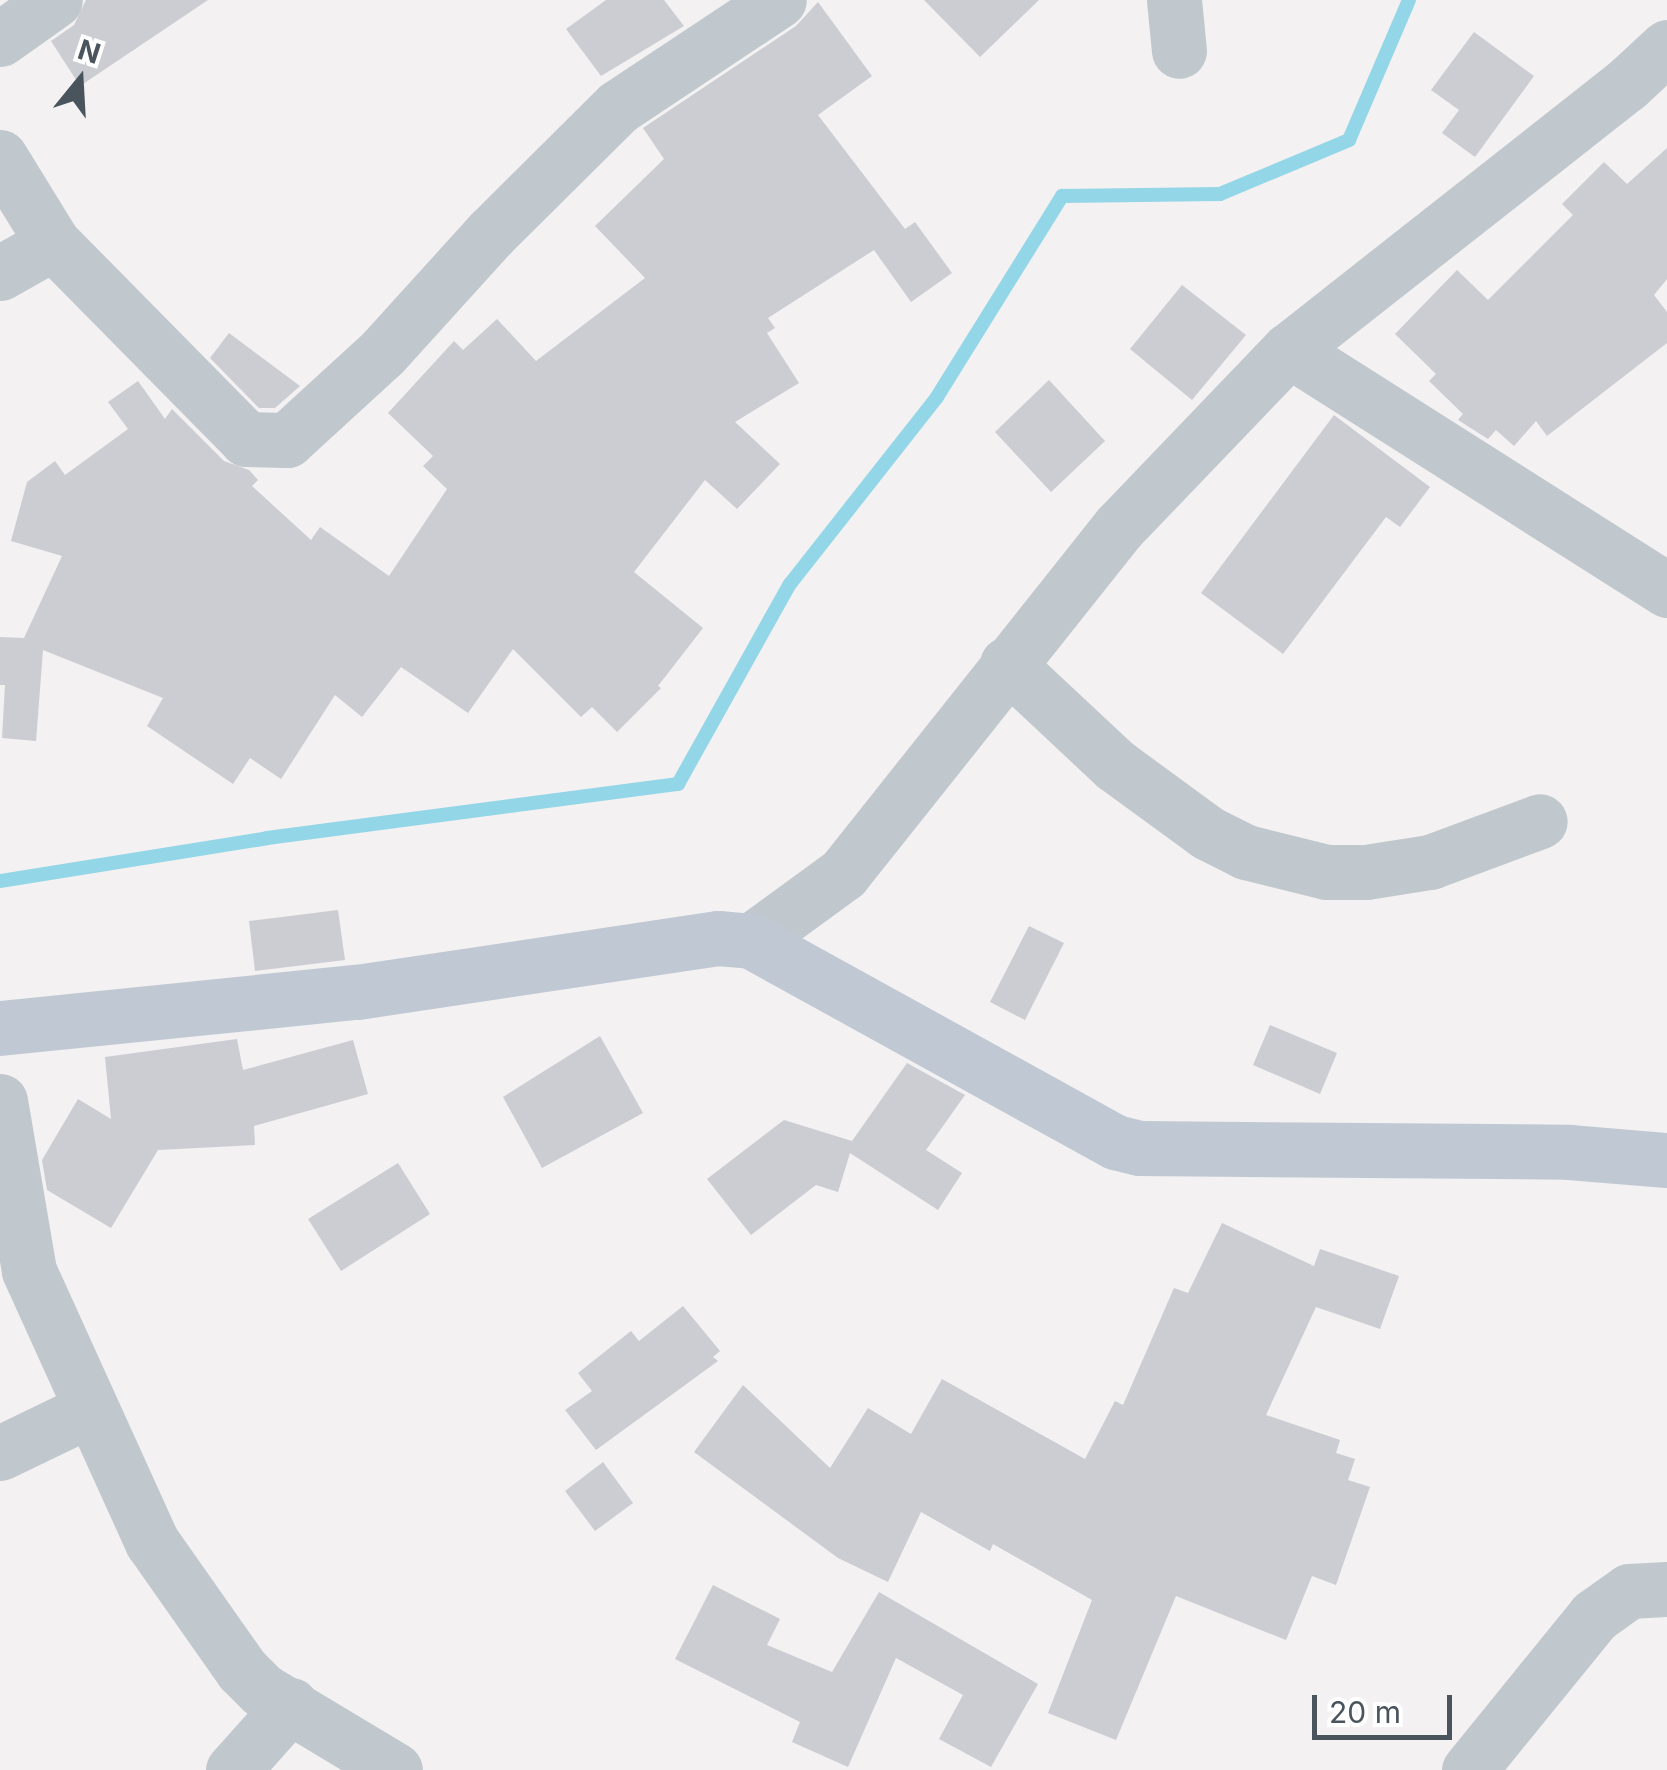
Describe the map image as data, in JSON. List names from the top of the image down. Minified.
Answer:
{"scale_bar":"20 m","north":"top"}
